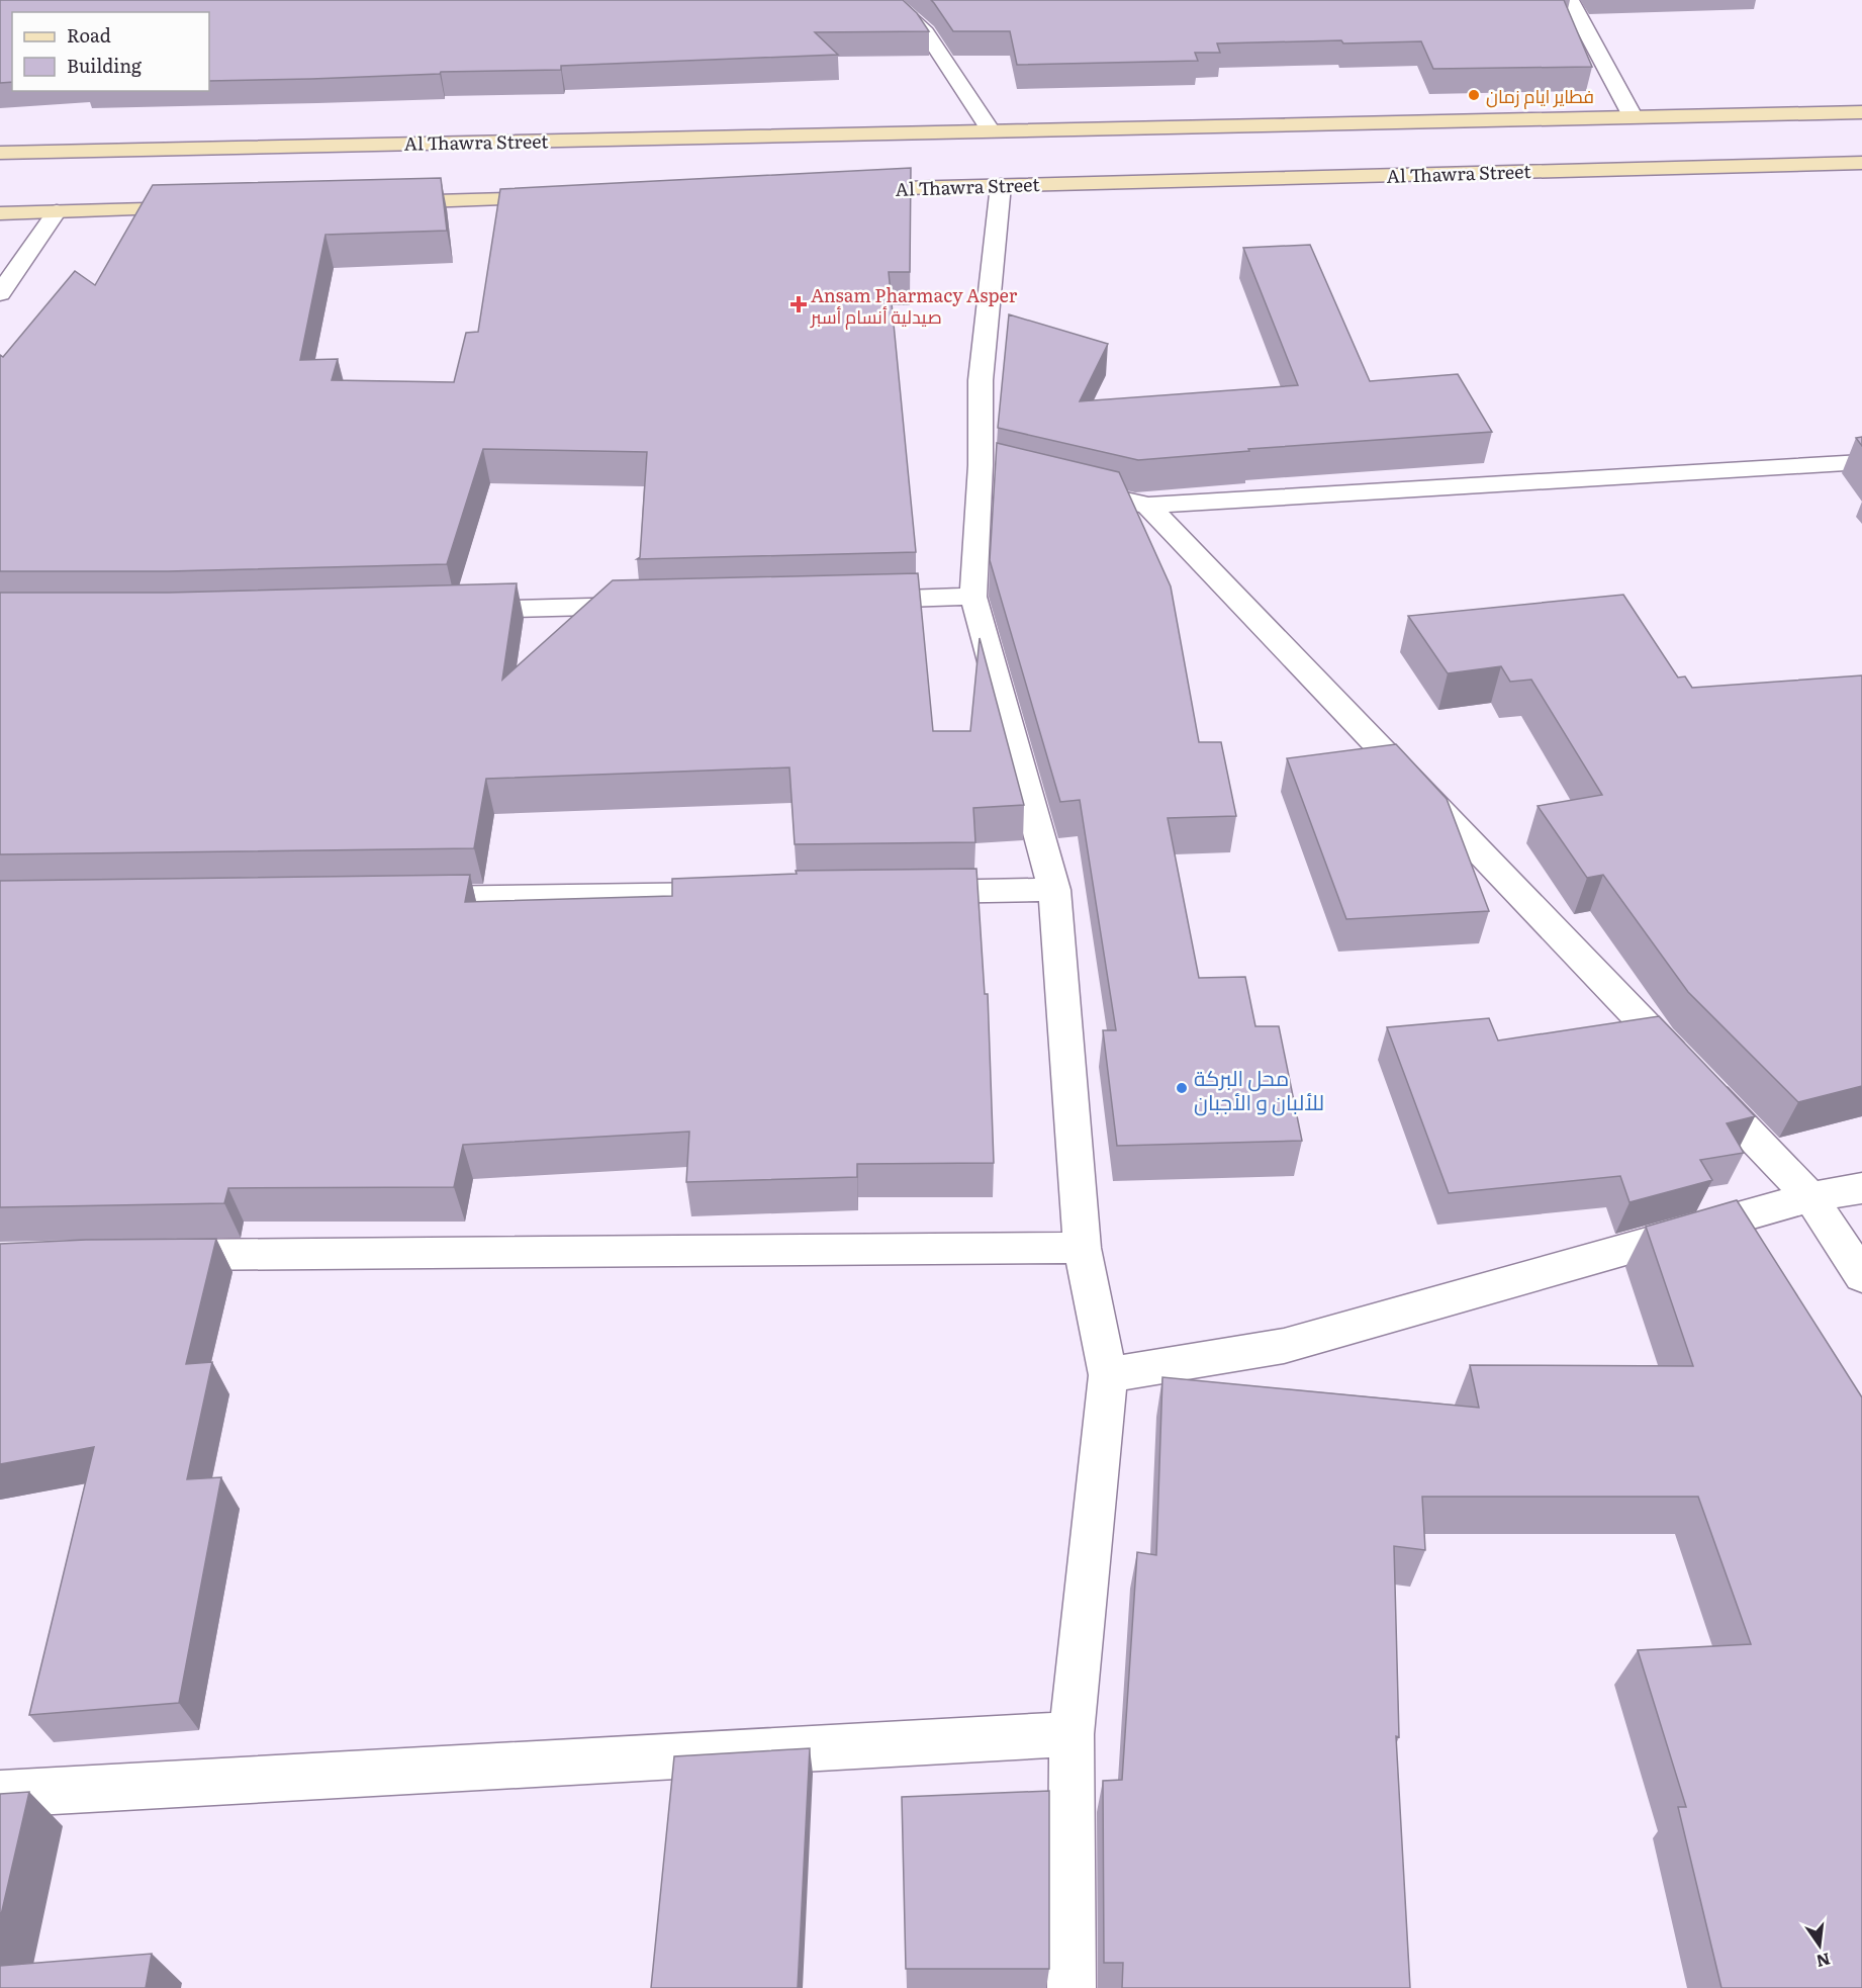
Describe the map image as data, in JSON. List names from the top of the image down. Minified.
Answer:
{"streets":{"main road":["Al Thawra Street"]},"places":{"other":["فطاير ايام زمان","محل البركة للألبان و الأجبان"],"health":["Ansam Pharmacy Asper صيدلية أنسام أسبر"]},"legend":["Road","Building"],"north":"bottom"}
